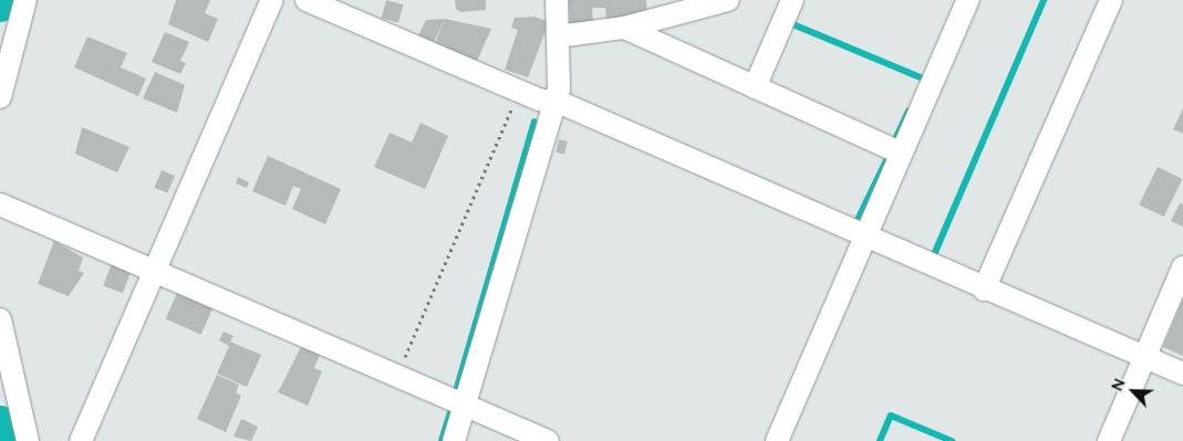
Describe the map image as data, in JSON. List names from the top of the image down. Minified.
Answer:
{"north":"top left"}
